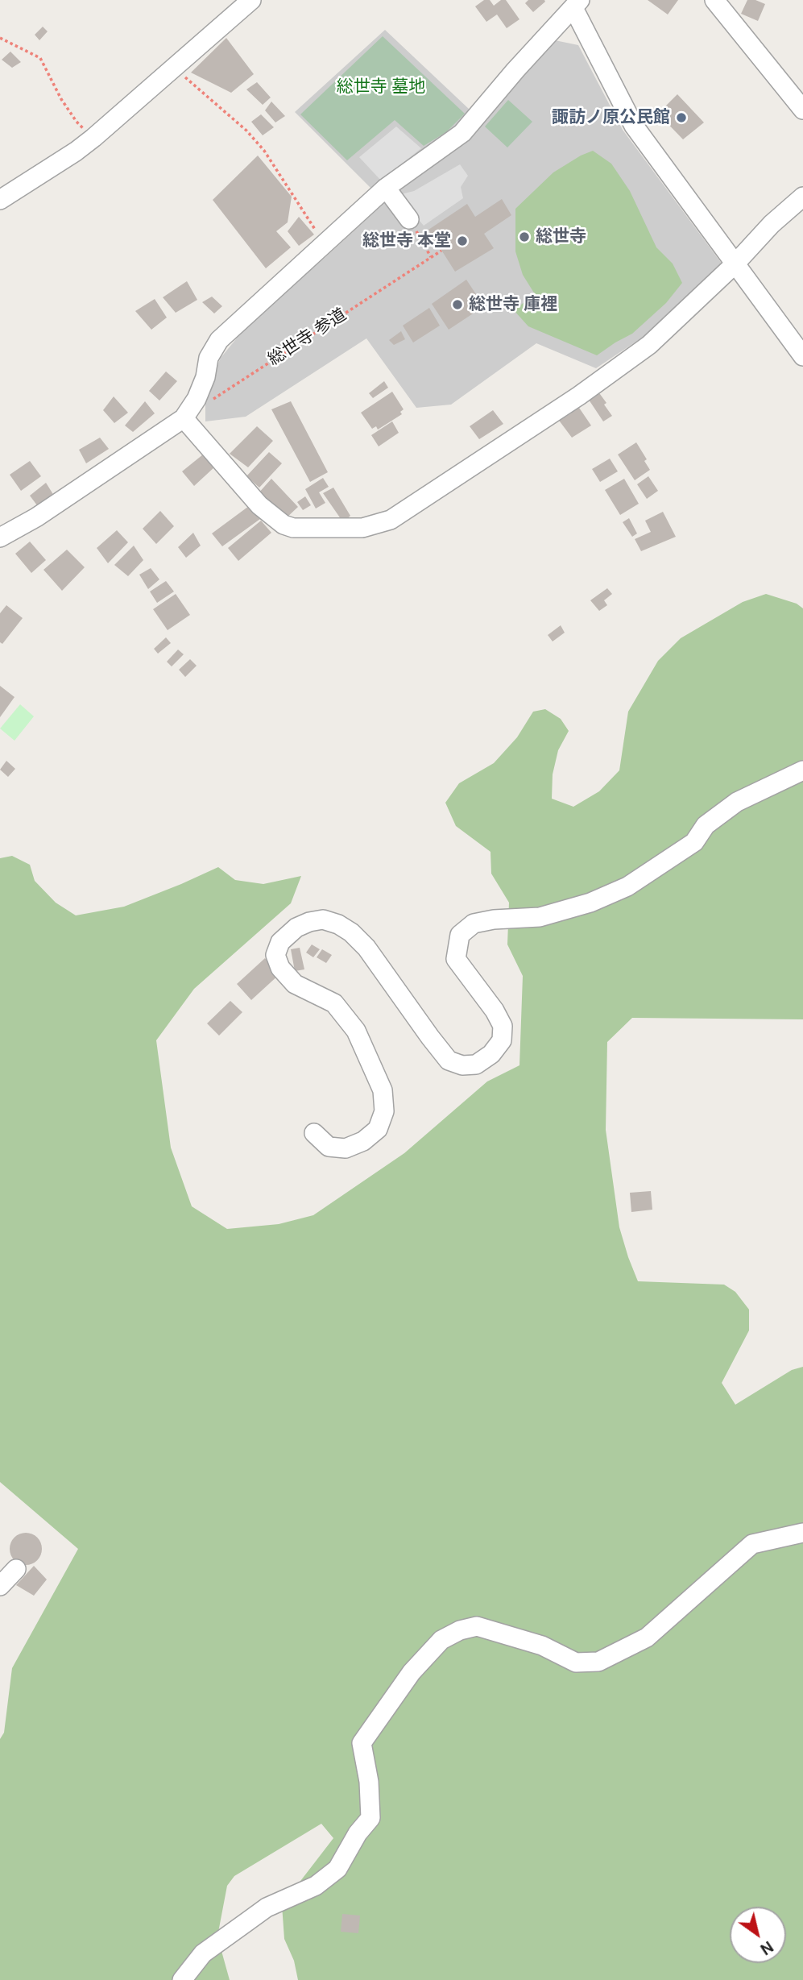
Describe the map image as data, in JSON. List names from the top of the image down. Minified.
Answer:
{"streets":{"path":["総世寺 参道"]},"parks":["総世寺 墓地"],"places":["諏訪ノ原公民館","総世寺","総世寺 本堂","総世寺 庫裡"],"north":"bottom right"}
